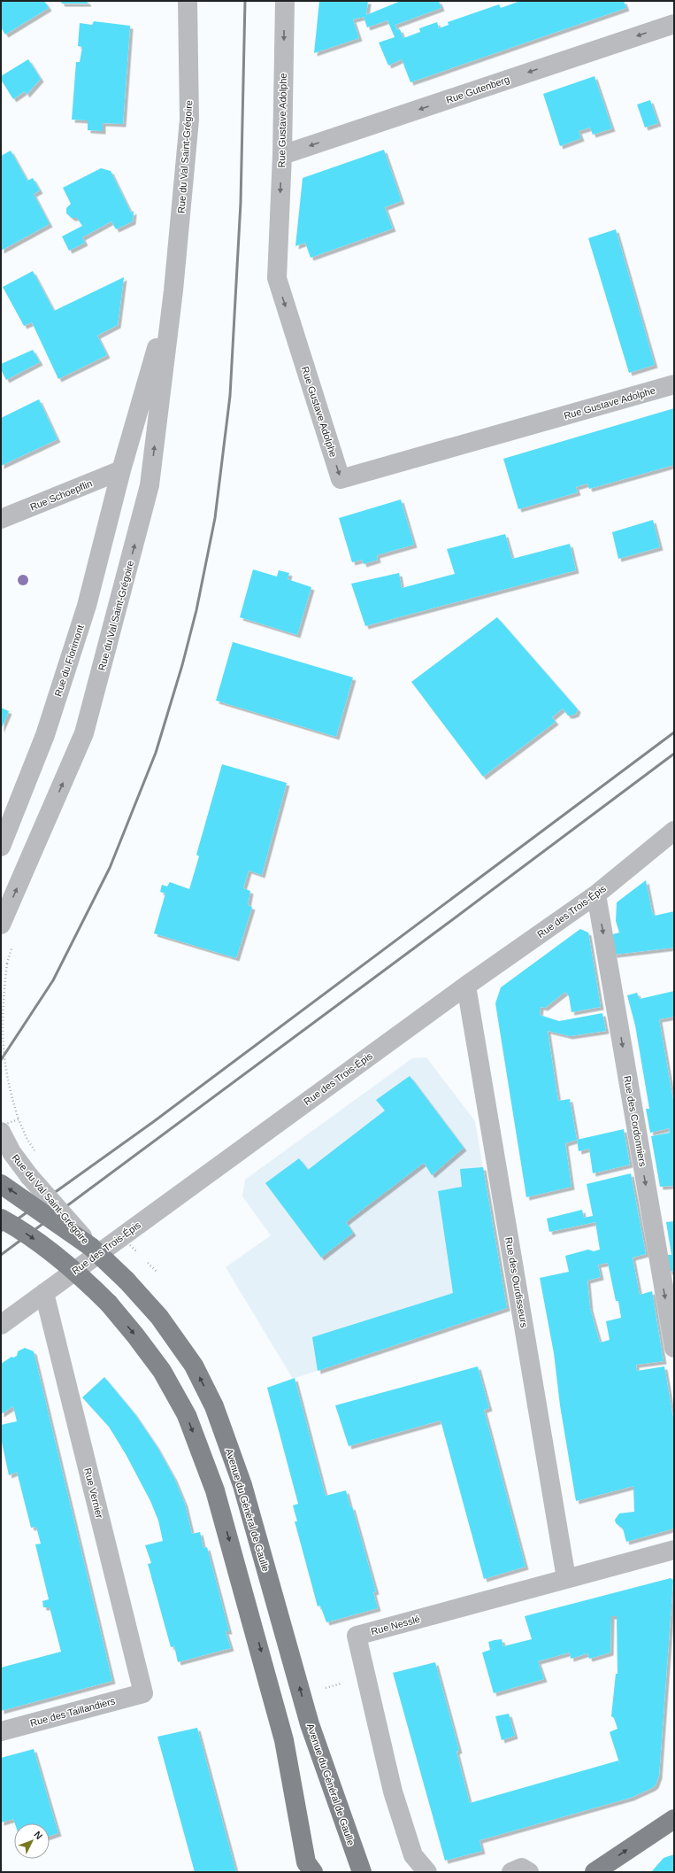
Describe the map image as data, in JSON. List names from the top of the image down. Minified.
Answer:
{"streets":{"main road":["Avenue du Général de Gaulle"],"street":["Rue Gutenberg","Rue Gustave Adolphe","Rue du Val Saint-Grégoire","Rue Schoepflin","Rue du Florimont","Rue des Trois-Épis","Rue des Cordonniers","Rue des Ourdisseurs","Rue Vernier","Rue Nesslé","Rue des Taillandiers"]},"crossings":[["Rue Gutenberg","Rue Gustave Adolphe"],["Rue du Val Saint-Grégoire","Rue Schoepflin"],["Rue du Val Saint-Grégoire","Rue du Florimont"],["Rue du Val Saint-Grégoire","Avenue du Général de Gaulle"],["Rue Schoepflin","Rue du Florimont"],["Rue des Trois-Épis","Rue des Cordonniers"],["Rue des Trois-Épis","Rue des Ourdisseurs"],["Rue des Trois-Épis","Rue Vernier"],["Rue des Ourdisseurs","Rue Nesslé"],["Rue Vernier","Rue des Taillandiers"]],"one_way":["Rue Gutenberg","Rue du Val Saint-Grégoire","Rue des Cordonniers"],"north":"top right"}
